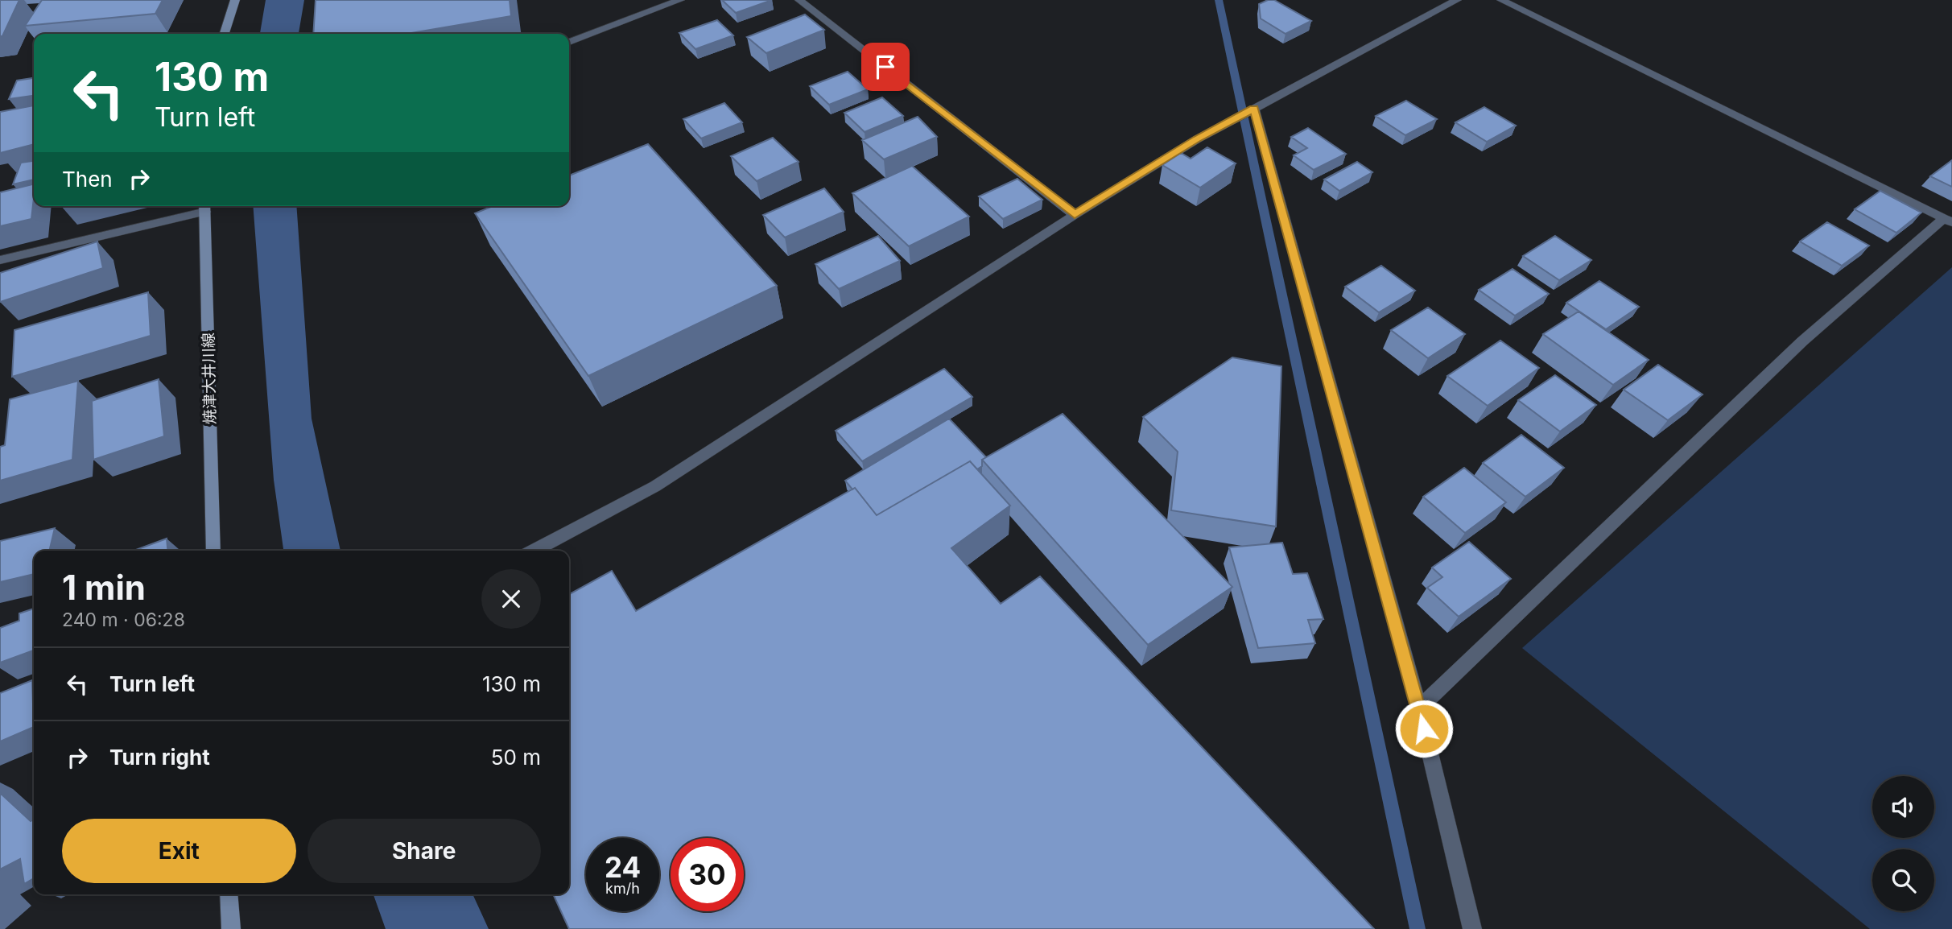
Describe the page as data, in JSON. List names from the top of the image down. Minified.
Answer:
{"streets":{"main road":["焼津大井川線"]},"page":{"turn":["130 m","Turn left"],"then":"Then","heading":["1 min","240 m · 06:28"],"list":[{"name":"Turn left","value":"130 m"},{"name":"Turn right","value":"50 m"}],"buttons":["Exit","Share"],"speed":"24 km/h","limit":"30"}}
